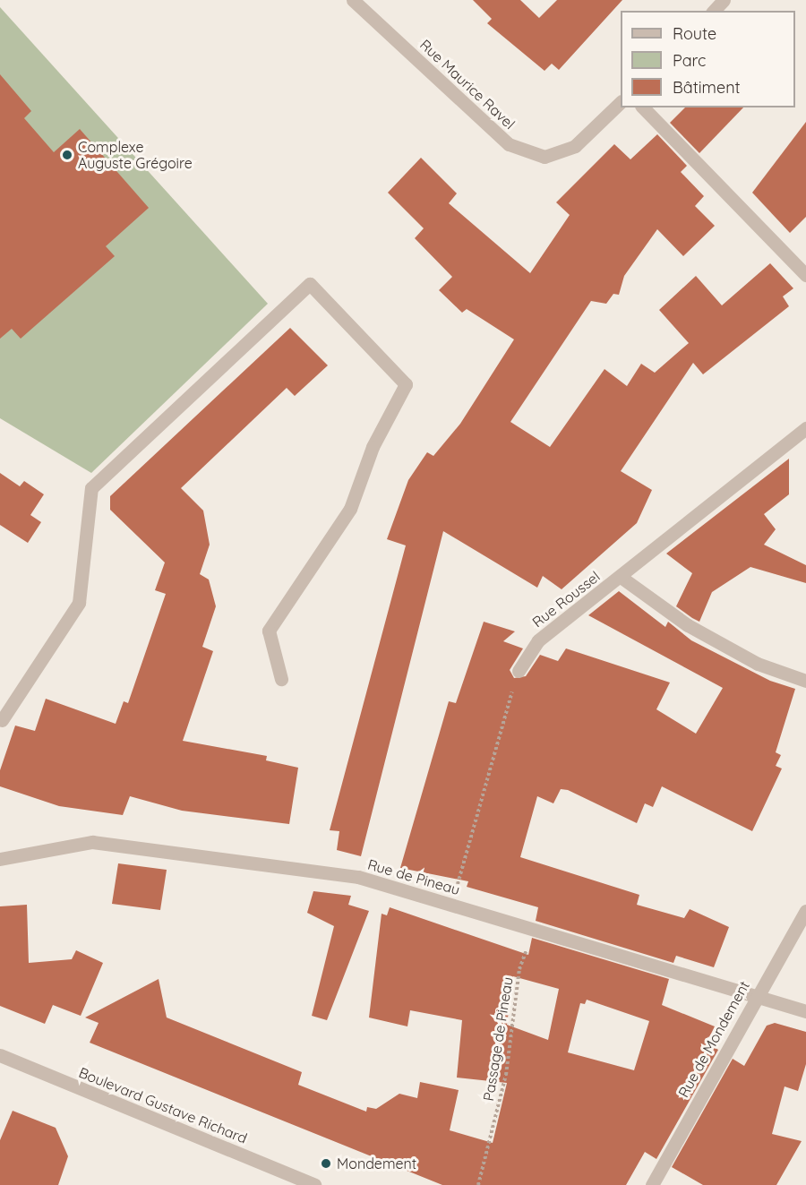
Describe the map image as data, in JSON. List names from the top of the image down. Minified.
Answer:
{"streets":{"street":["Rue Maurice Ravel","Rue Roussel","Rue de Pineau","Rue de Mondement","Boulevard Gustave Richard"],"path":["Passage de Pineau"]},"crossings":[["Rue de Pineau","Passage de Pineau"],["Rue de Pineau","Rue de Mondement"]],"places":["Complexe Auguste Grégoire","Mondement"],"legend":["Route","Parc","Bâtiment"]}
